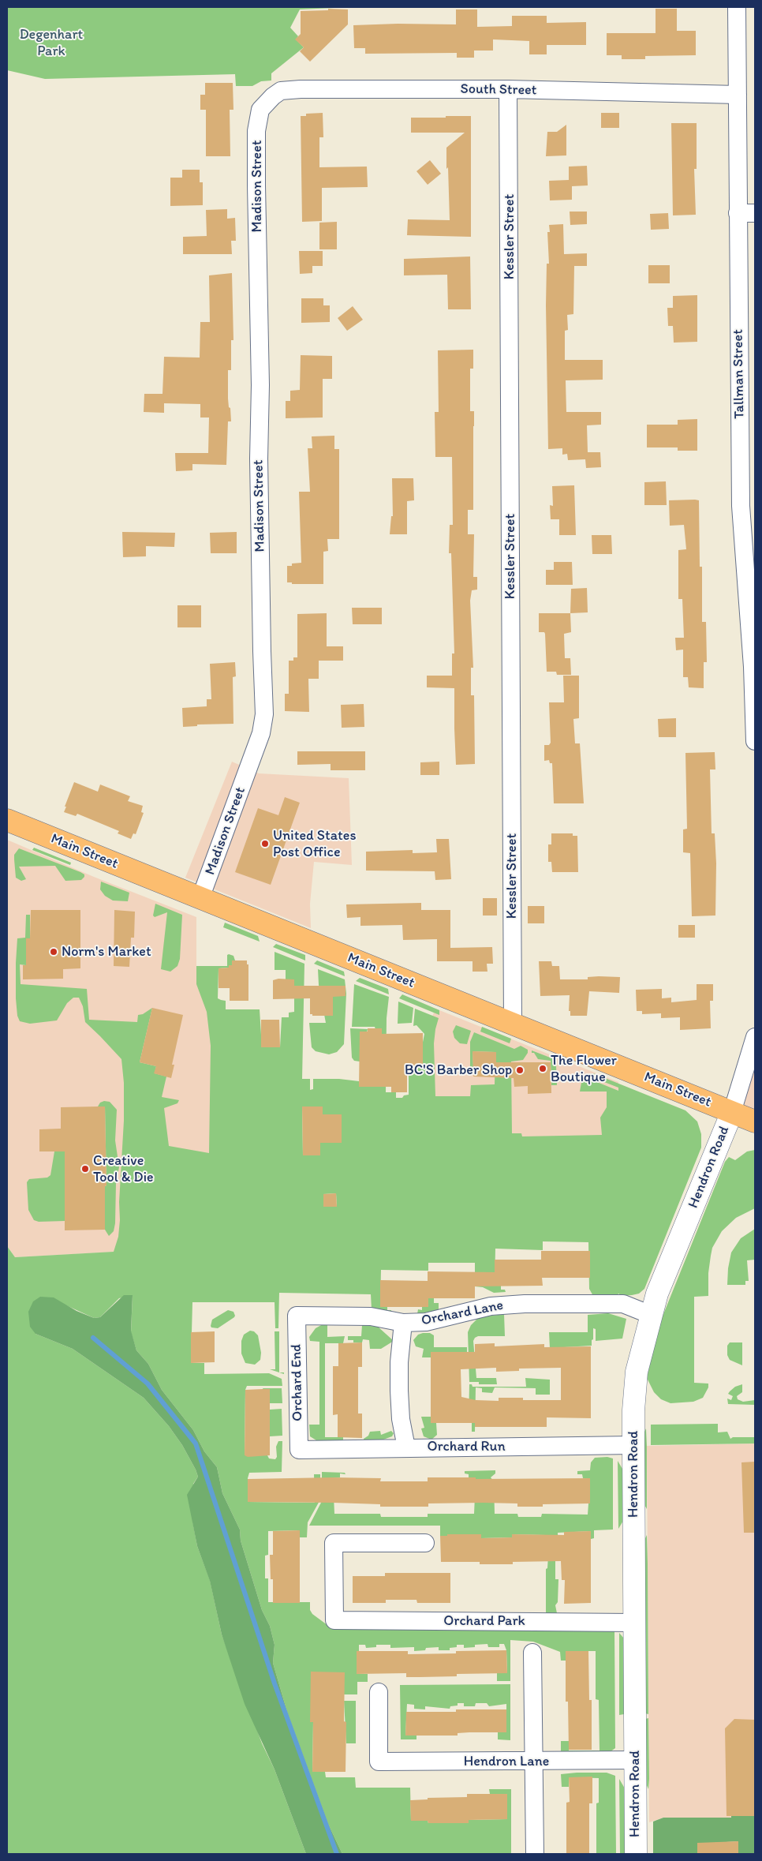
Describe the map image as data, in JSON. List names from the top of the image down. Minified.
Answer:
{"streets":{"main road":["Main Street"],"street":["South Street","Madison Street","Kessler Street","Tallman Street","Hendron Road","Orchard Lane","Orchard End","Orchard Run","Orchard Park","Hendron Lane"]},"crossings":[["South Street","Madison Street"],["South Street","Kessler Street"],["South Street","Tallman Street"],["Madison Street","Main Street"],["Kessler Street","Main Street"],["Main Street","Hendron Road"],["Hendron Road","Orchard Lane"],["Hendron Road","Orchard Run"],["Hendron Road","Orchard Park"],["Hendron Road","Hendron Lane"],["Orchard Lane","Orchard End"],["Orchard End","Orchard Run"]],"parks":["Degenhart Park"],"places":["United States Post Office","Norm's Market","The Flower Boutique","BC'S Barber Shop","Creative Tool & Die"]}
